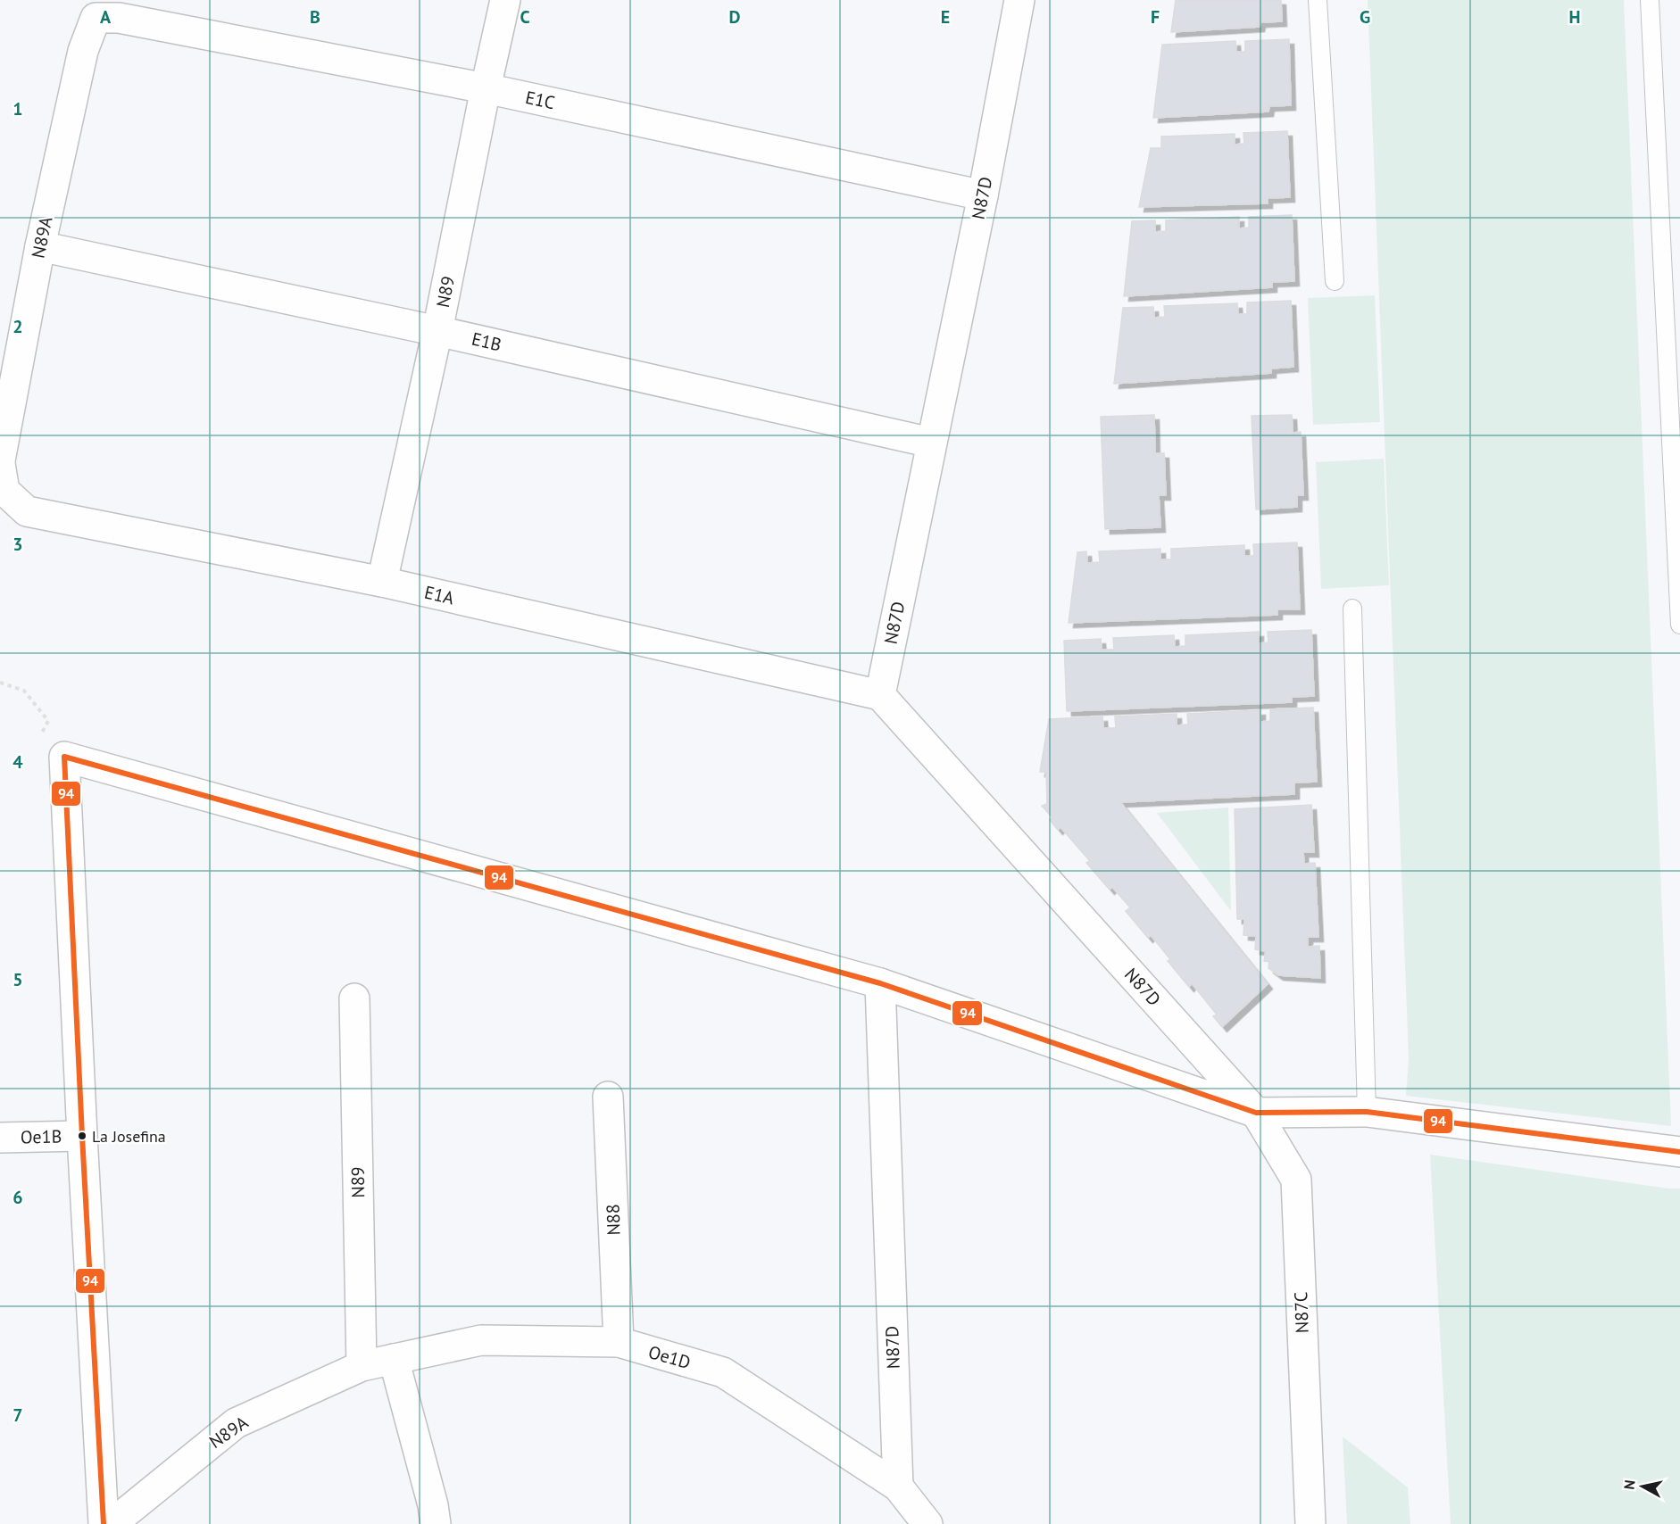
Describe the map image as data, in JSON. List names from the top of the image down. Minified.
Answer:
{"streets":{"street":["E1C","N87D","N89A","N89","E1B","E1A","Oe1B","N88","N87C","Oe1D"]},"crossings":[["E1C","N87D"],["E1C","N89A"],["E1C","N89"],["N87D","E1B"],["N87D","E1A"],["N87D","N87C"],["N87D","Oe1D"],["N89A","N89"],["N89A","E1B"],["N89A","Oe1D"],["N89","E1B"],["N89","E1A"],["N89","Oe1D"],["N88","Oe1D"]],"places":["La Josefina"],"lines":["transit line 94"],"north":"left","grid":{"columns":["A","B","C","D","E","F","G","H"],"rows":["1","2","3","4","5","6","7"]}}
